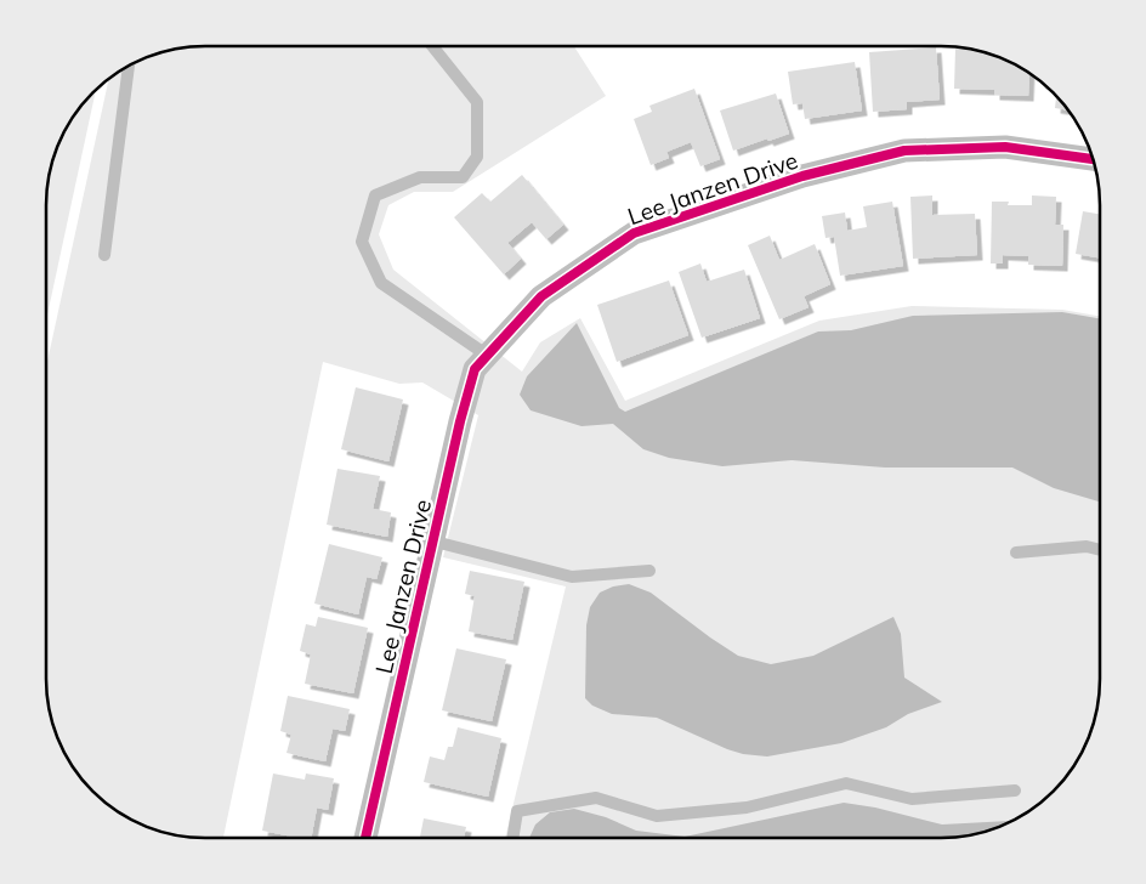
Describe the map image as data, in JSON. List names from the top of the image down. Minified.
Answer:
{"streets":{"street":["Lee Janzen Drive"]}}
